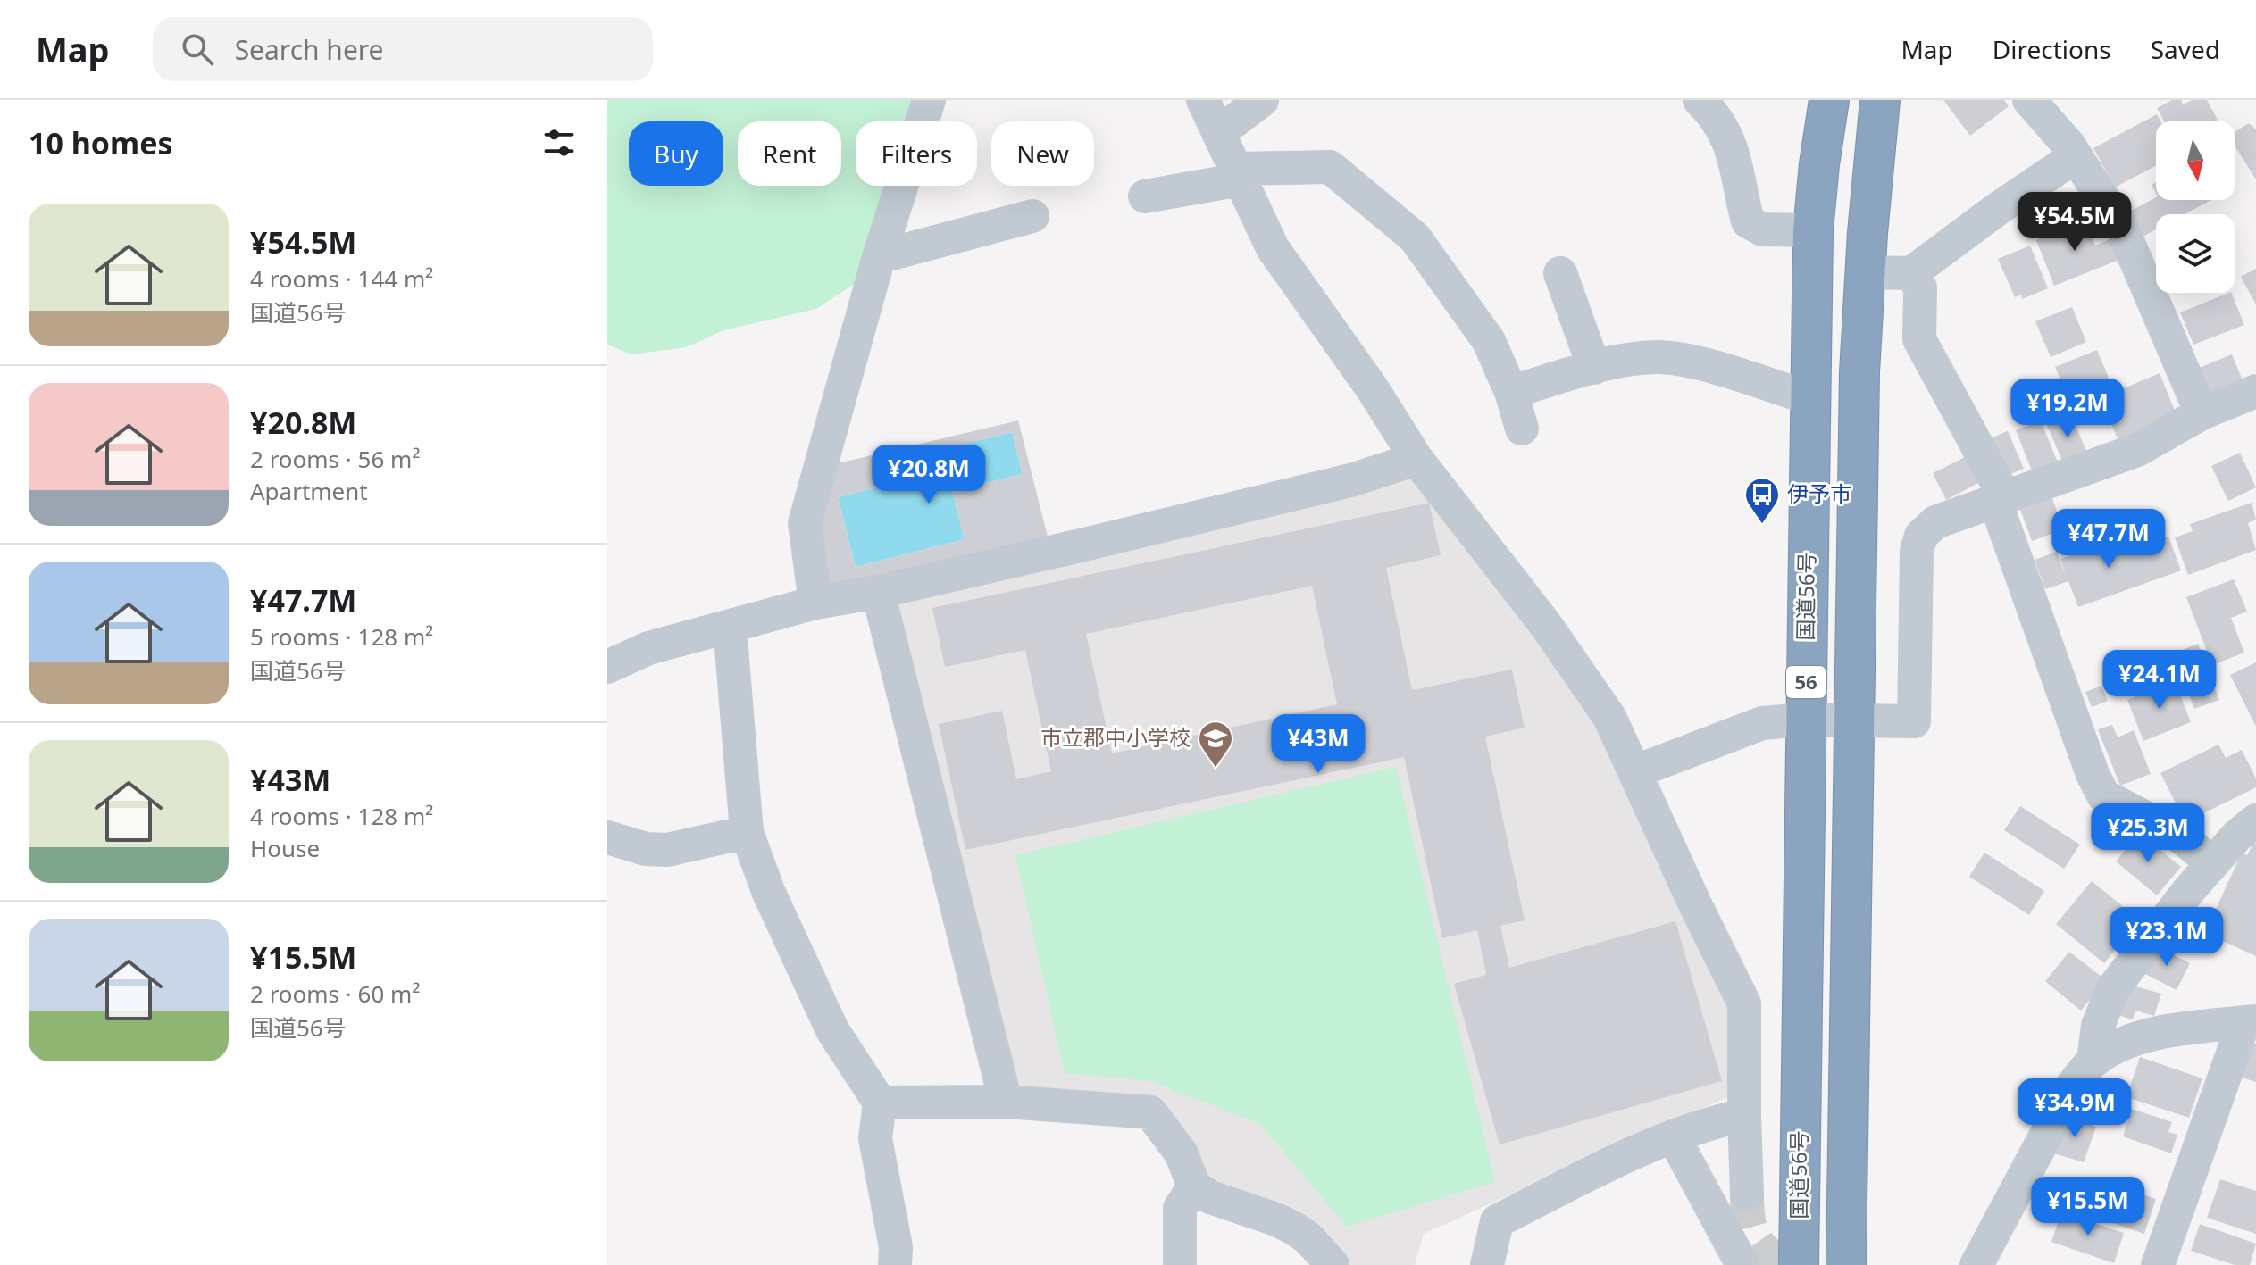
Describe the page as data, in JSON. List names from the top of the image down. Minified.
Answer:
{"streets":{"highway":["国道56号","56"]},"places":{"bus stop":["伊予市"],"school or university":["市立郡中小学校"]},"north":"bottom","page":{"header":"Map","search":"Search here","nav":["Map","Directions","Saved"],"heading":"10 homes","chip":["Buy","Rent","Filters","New"],"list":[{"name":"¥54.5M","note":"4 rooms · 144 m² · 国道56号"},{"name":"¥20.8M","note":"2 rooms · 56 m² · Apartment"},{"name":"¥47.7M","note":"5 rooms · 128 m² · 国道56号"},{"name":"¥43M","note":"4 rooms · 128 m² · House"},{"name":"¥15.5M","note":"2 rooms · 60 m² · 国道56号"}],"price":["¥54.5M","¥19.2M","¥20.8M","¥47.7M","¥24.1M","¥43M","¥25.3M","¥23.1M","¥34.9M","¥15.5M"]}}
